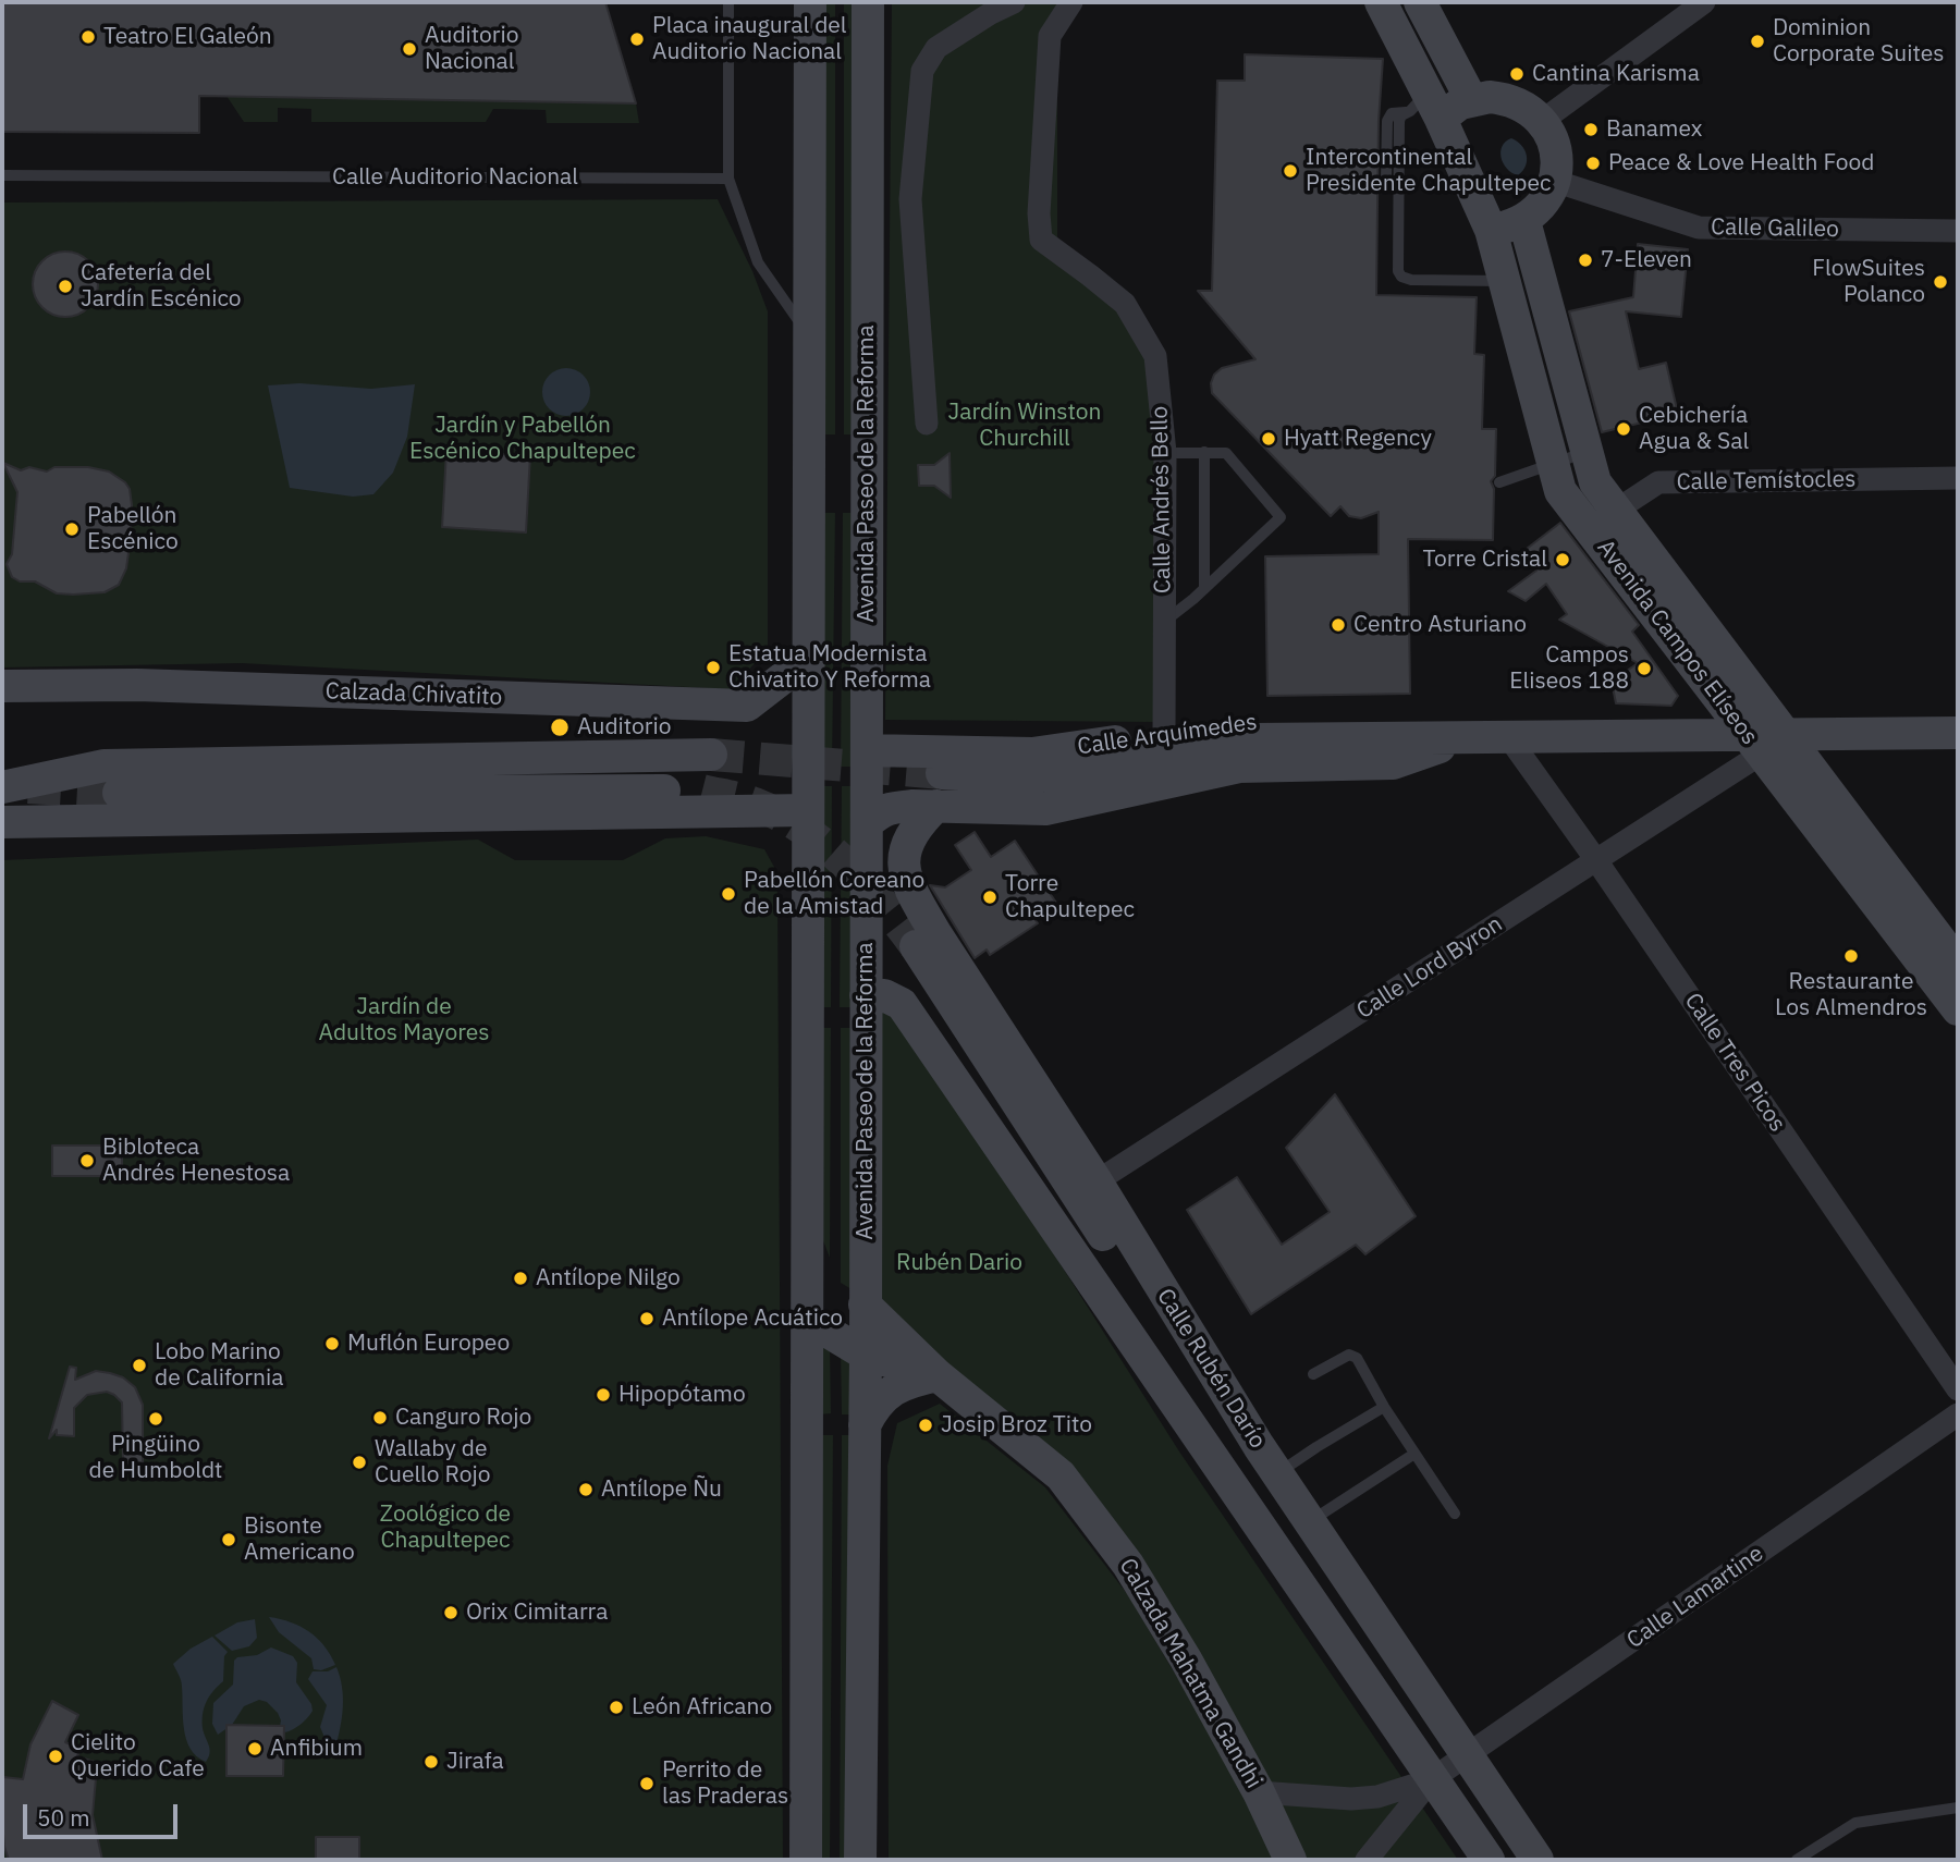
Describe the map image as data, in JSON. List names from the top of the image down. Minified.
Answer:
{"streets":{"street":["Calle Galileo","Avenida Paseo de la Reforma","Calle Temístocles","Calle Andrés Bello","Avenida Campos Elíseos","Calzada Chivatito","Calle Arquímedes","Calle Lord Byron","Calle Tres Picos","Calle Rubén Darío","Calle Lamartine","Calzada Mahatma Gandhi"],"lane":["Calle Auditorio Nacional"]},"crossings":[["Avenida Paseo de la Reforma","Calle Arquímedes"],["Avenida Paseo de la Reforma","Calle Rubén Darío"],["Avenida Paseo de la Reforma","Calzada Mahatma Gandhi"],["Calle Temístocles","Avenida Campos Elíseos"],["Calle Andrés Bello","Calle Arquímedes"],["Avenida Campos Elíseos","Calle Arquímedes"],["Avenida Campos Elíseos","Calle Lord Byron"],["Calle Arquímedes","Calle Lord Byron"],["Calle Arquímedes","Calle Tres Picos"],["Calle Arquímedes","Calle Rubén Darío"],["Calle Lord Byron","Calle Tres Picos"],["Calle Lord Byron","Calle Rubén Darío"],["Calle Rubén Darío","Calle Lamartine"],["Calle Lamartine","Calzada Mahatma Gandhi"]],"parks":["Jardín Winston Churchill","Jardín y Pabellón Escénico Chapultepec","Jardín de Adultos Mayores","Rubén Dario","Zoológico de Chapultepec"],"places":["Teatro El Galeón","Placa inaugural del Auditorio Nacional","Dominion Corporate Suites","Auditorio Nacional","Cantina Karisma","Banamex","Peace & Love Health Food","Intercontinental Presidente Chapultepec","7-Eleven","FlowSuites Polanco","Cafetería del Jardín Escénico","Cebichería Agua & Sal","Hyatt Regency","Pabellón Escénico","Torre Cristal","Centro Asturiano","Estatua Modernista Chivatito Y Reforma","Campos Eliseos 188","Auditorio","Pabellón Coreano de la Amistad","Torre Chapultepec","Restaurante Los Almendros","Bibloteca Andrés Henestosa","Antílope Nilgo","Antílope Acuático","Muflón Europeo","Lobo Marino de California","Hipopótamo","Canguro Rojo","Pingüino de Humboldt","Josip Broz Tito","Wallaby de Cuello Rojo","Antílope Ñu","Bisonte Americano","Orix Cimitarra","León Africano","Anfibium","Cielito Querido Cafe","Jirafa","Perrito de las Praderas"],"scale_bar":"50 m"}
